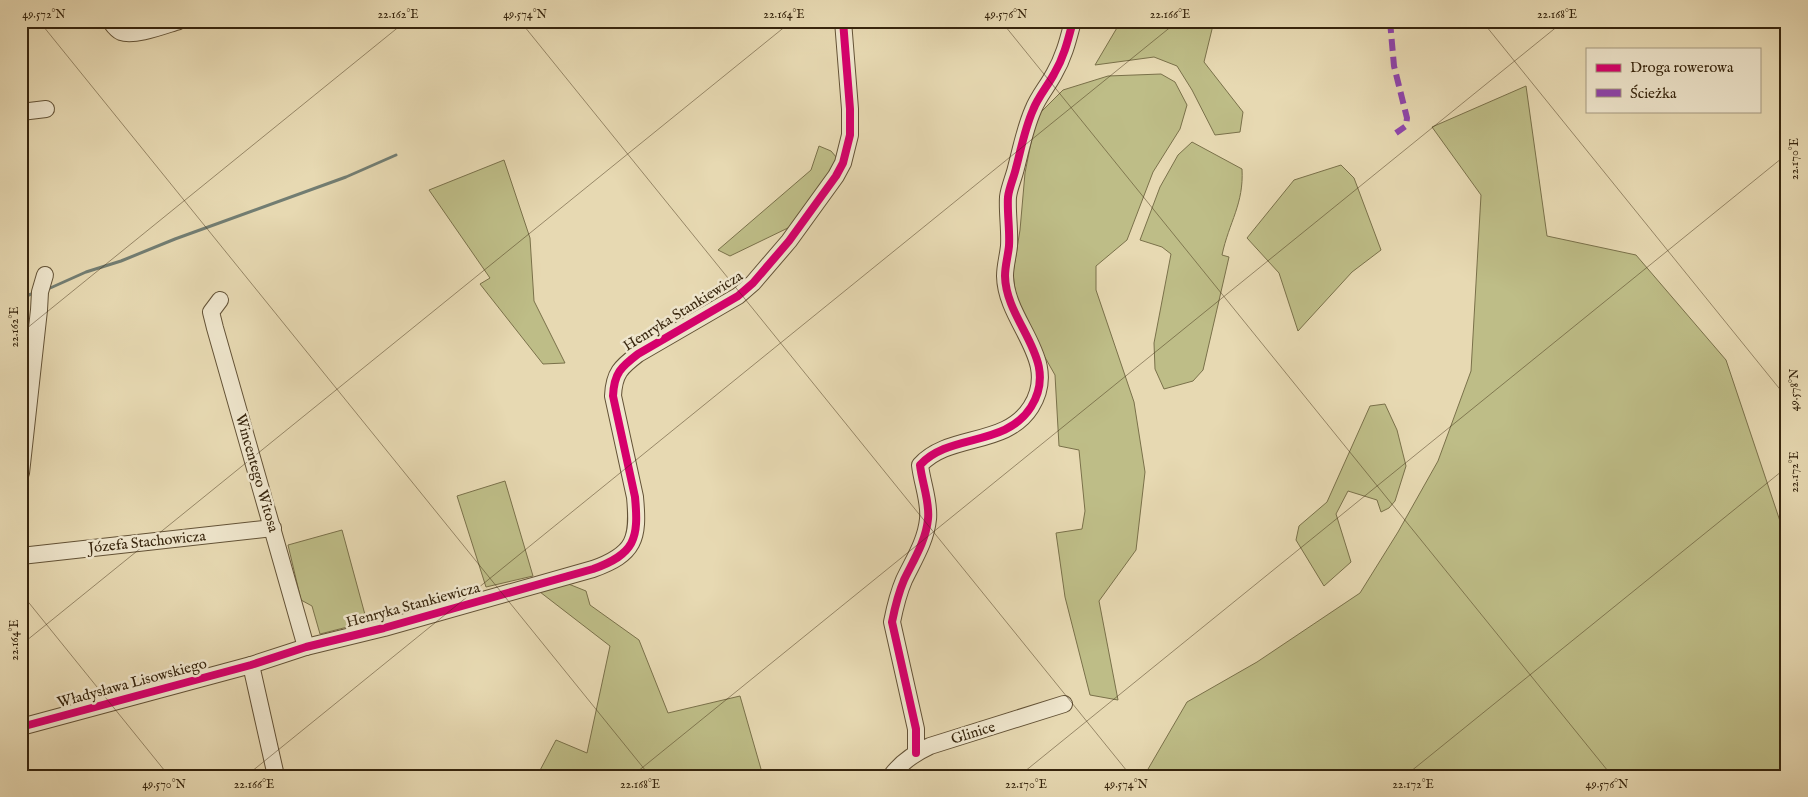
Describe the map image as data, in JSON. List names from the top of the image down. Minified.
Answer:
{"streets":{"street":["Henryka Stankiewicza","Wincentego Witosa","Józefa Stachowicza","Władysława Lisowskiego","Glinice"]},"crossings":[["Henryka Stankiewicza","Wincentego Witosa"],["Henryka Stankiewicza","Władysława Lisowskiego"],["Wincentego Witosa","Józefa Stachowicza"]],"legend":["Droga rowerowa","Ścieżka"],"coordinates":["49.572°N","22.162°E","49.574°N","22.164°E","49.576°N","22.166°E","22.168°E","22.170°E","49.578°N","22.172°E","49.570°N"]}
